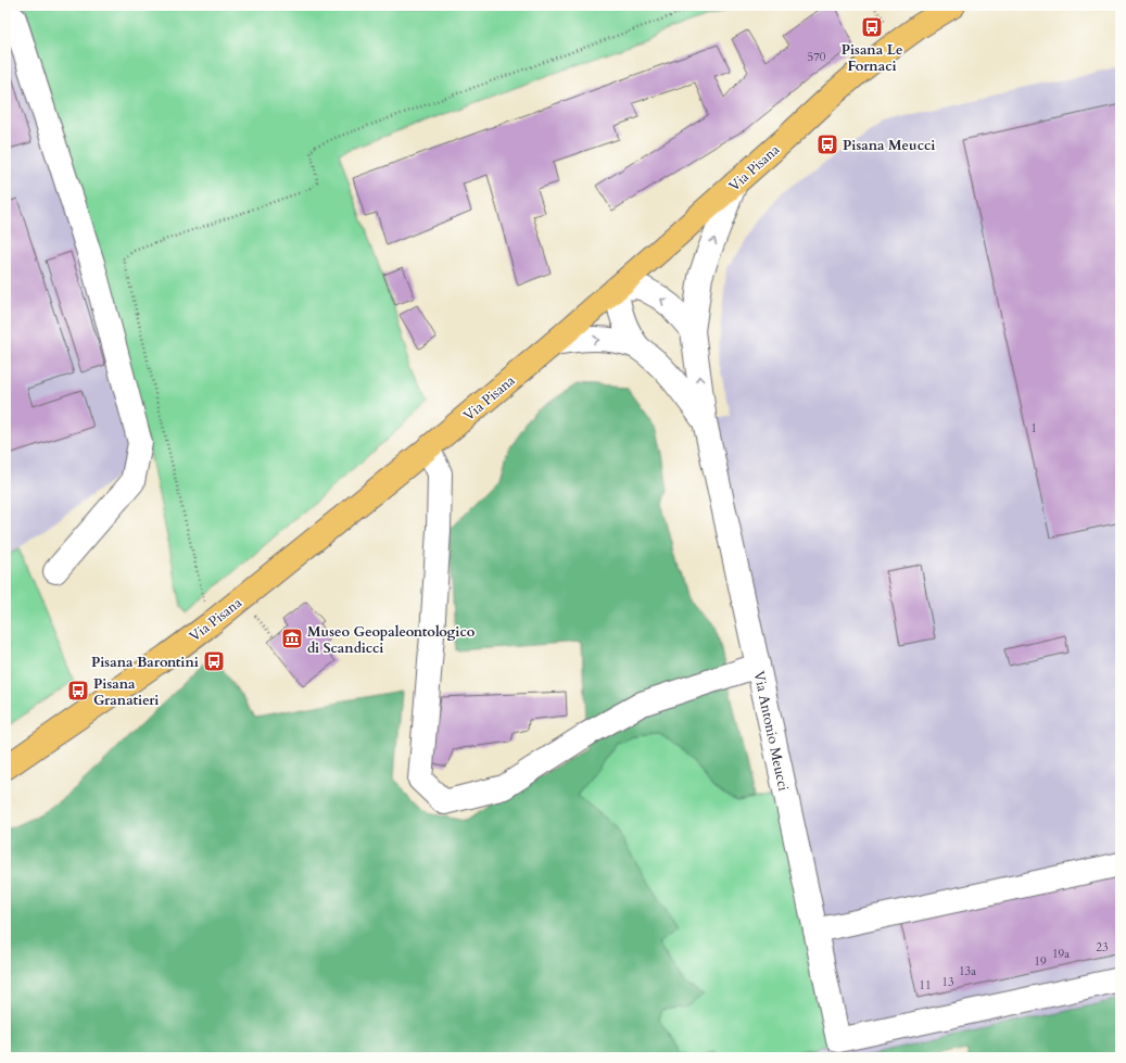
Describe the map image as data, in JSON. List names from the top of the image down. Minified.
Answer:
{"streets":{"main road":["Via Pisana"],"street":["Via Antonio Meucci"]},"crossings":[["Via Pisana","Via Antonio Meucci"]],"places":{"bus stop":["Pisana Le Fornaci","Pisana Meucci","Pisana Barontini","Pisana Granatieri"],"museum":["Museo Geopaleontologico di Scandicci"]},"house_numbers":["570","1","23","19a","19","13a","13","11"]}
